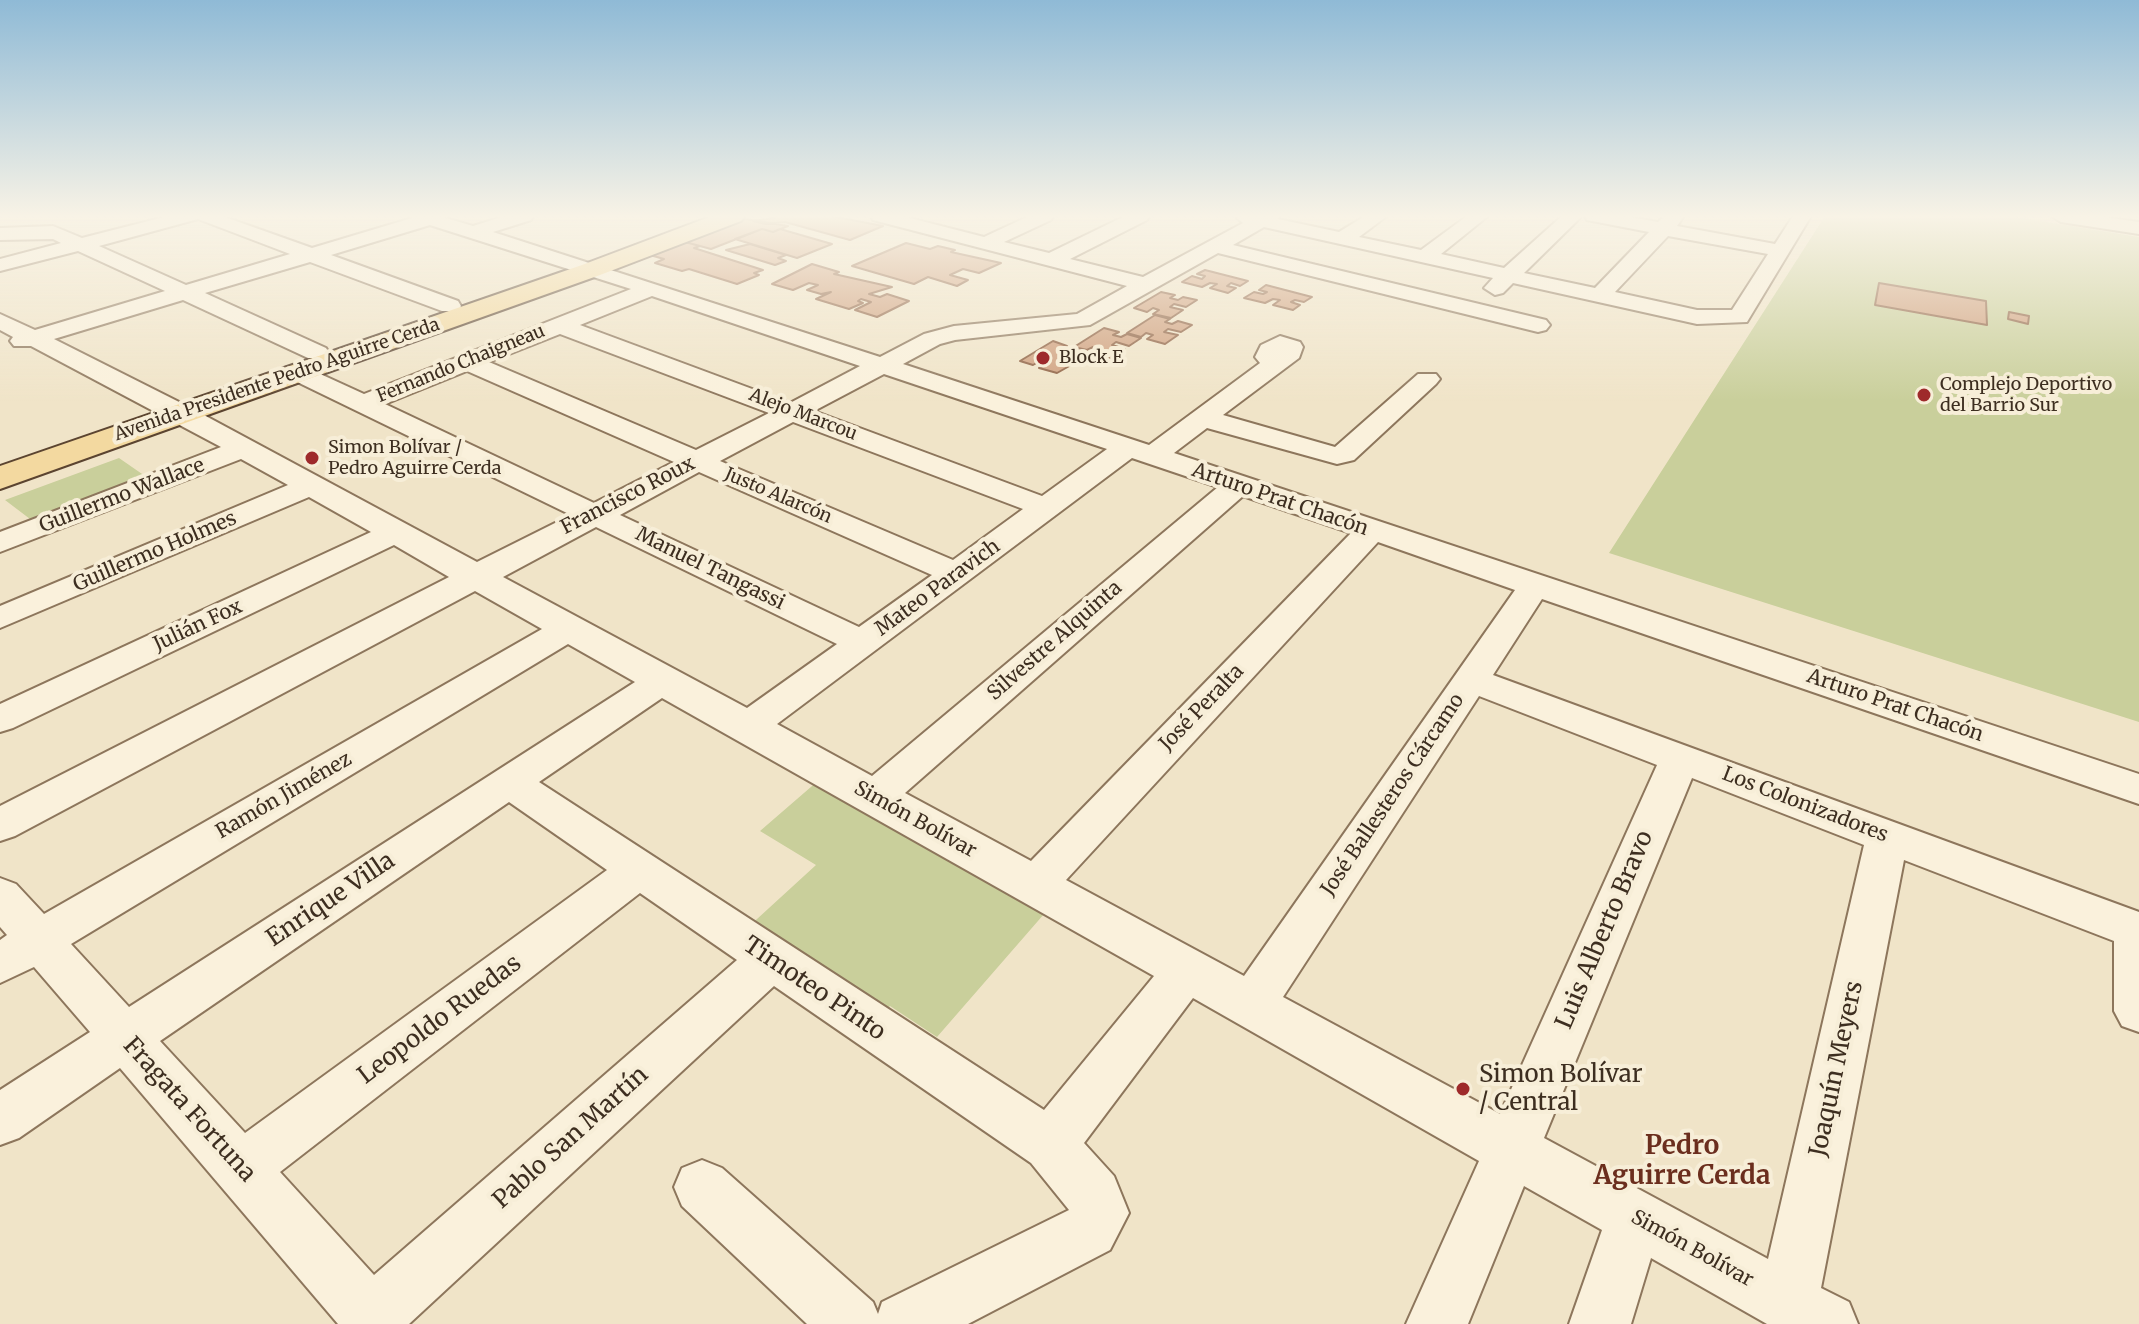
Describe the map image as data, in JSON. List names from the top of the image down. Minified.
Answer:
{"streets":{"main road":["Avenida Presidente Pedro Aguirre Cerda"],"street":["Fernando Chaigneau","Alejo Marcou","Guillermo Wallace","Francisco Roux","Justo Alarcón","Arturo Prat Chacón","Guillermo Holmes","Manuel Tangassi","Mateo Paravich","Julián Fox","Silvestre Alquinta","José Peralta","José Ballesteros Cárcamo","Ramón Jiménez","Los Colonizadores","Simón Bolívar","Enrique Villa","Luis Alberto Bravo","Timoteo Pinto","Leopoldo Ruedas","Joaquín Meyers","Fragata Fortuna","Pablo San Martín"]},"crossings":[["Fernando Chaigneau","Alejo Marcou"],["Fernando Chaigneau","Justo Alarcón"],["Fernando Chaigneau","Arturo Prat Chacón"],["Fernando Chaigneau","Manuel Tangassi"],["Avenida Presidente Pedro Aguirre Cerda","Manuel Tangassi"],["Avenida Presidente Pedro Aguirre Cerda","Simón Bolívar"],["Alejo Marcou","Francisco Roux"],["Alejo Marcou","Mateo Paravich"],["Guillermo Wallace","Simón Bolívar"],["Francisco Roux","Justo Alarcón"],["Francisco Roux","Arturo Prat Chacón"],["Francisco Roux","Manuel Tangassi"],["Francisco Roux","Simón Bolívar"],["Justo Alarcón","Mateo Paravich"],["Arturo Prat Chacón","Mateo Paravich"],["Arturo Prat Chacón","Silvestre Alquinta"],["Arturo Prat Chacón","José Peralta"],["Arturo Prat Chacón","José Ballesteros Cárcamo"],["Guillermo Holmes","Simón Bolívar"],["Manuel Tangassi","Mateo Paravich"],["Mateo Paravich","Simón Bolívar"],["Julián Fox","Simón Bolívar"],["Silvestre Alquinta","Simón Bolívar"],["José Peralta","Simón Bolívar"],["José Ballesteros Cárcamo","Los Colonizadores"],["José Ballesteros Cárcamo","Simón Bolívar"],["Ramón Jiménez","Simón Bolívar"],["Ramón Jiménez","Fragata Fortuna"],["Los Colonizadores","Luis Alberto Bravo"],["Los Colonizadores","Joaquín Meyers"],["Simón Bolívar","Enrique Villa"],["Simón Bolívar","Luis Alberto Bravo"],["Simón Bolívar","Joaquín Meyers"],["Enrique Villa","Timoteo Pinto"],["Enrique Villa","Fragata Fortuna"],["Timoteo Pinto","Leopoldo Ruedas"],["Timoteo Pinto","Pablo San Martín"],["Leopoldo Ruedas","Fragata Fortuna"],["Fragata Fortuna","Pablo San Martín"]],"districts":["Pedro Aguirre Cerda"],"places":["Block E","Complejo Deportivo del Barrio Sur","Simon Bolívar / Pedro Aguirre Cerda","Simon Bolívar / Central"]}
